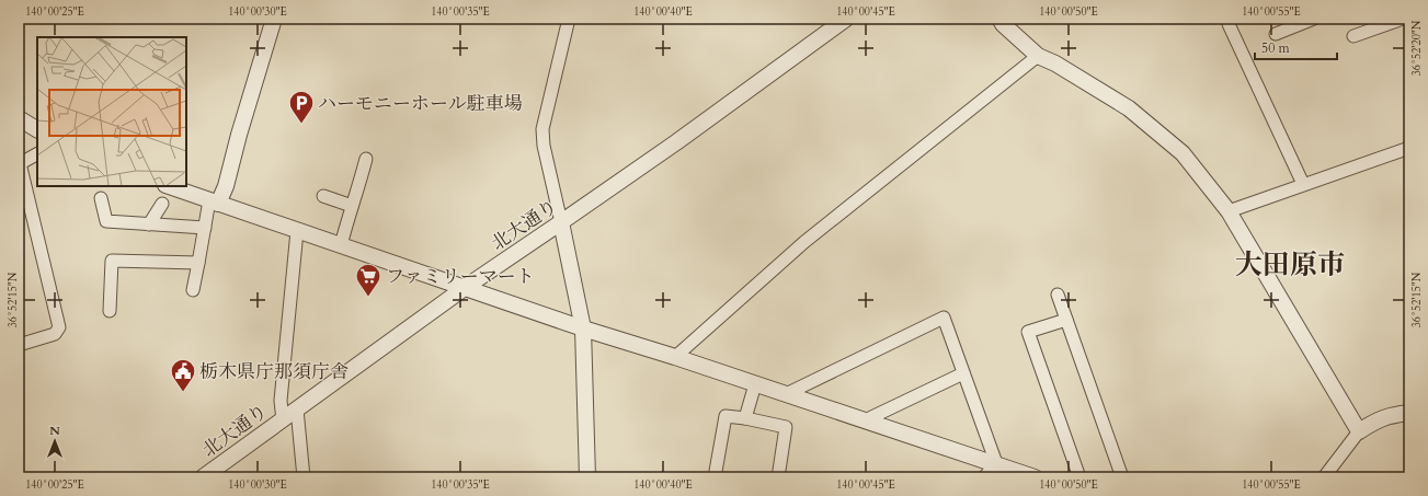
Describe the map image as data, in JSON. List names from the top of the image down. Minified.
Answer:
{"streets":{"street":["北大通り"]},"districts":["大田原市"],"places":{"parking":["ハーモニーホール駐車場"],"supermarket":["ファミリーマート"],"public building":["栃木県庁那須庁舎"]},"scale_bar":"50 m","north":"top","coordinates":["140°00'25\"E","140°00'30\"E","140°00'35\"E","140°00'40\"E","140°00'45\"E","140°00'50\"E","140°00'55\"E","36°52'20\"N","36°52'15\"N"]}
